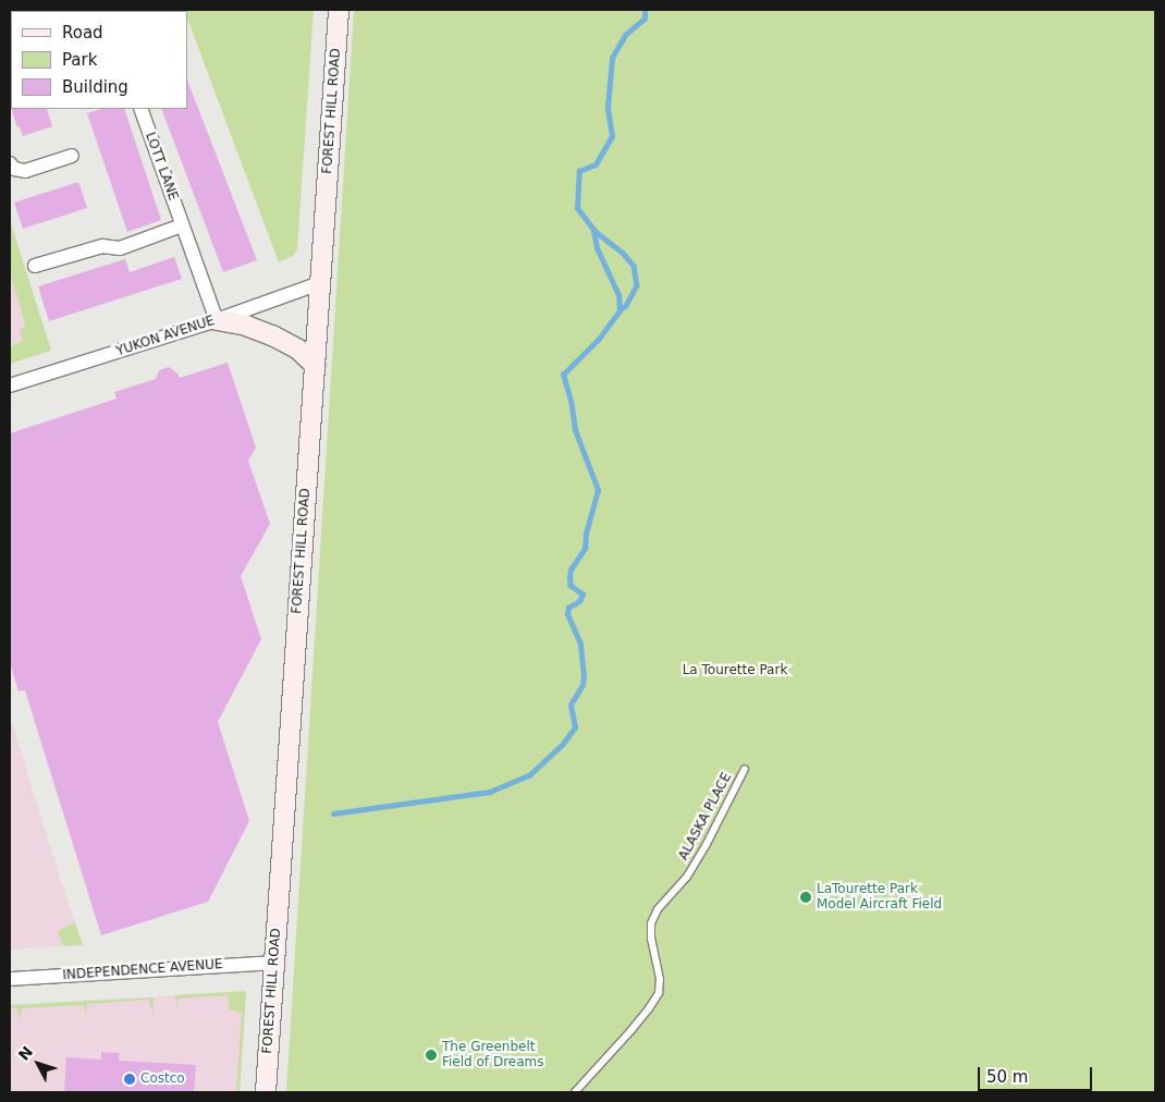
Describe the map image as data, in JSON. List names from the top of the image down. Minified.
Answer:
{"streets":{"street":["FOREST HILL ROAD","LOTT LANE","YUKON AVENUE","INDEPENDENCE AVENUE"],"lane":["ALASKA PLACE"]},"crossings":[["FOREST HILL ROAD","YUKON AVENUE"],["FOREST HILL ROAD","INDEPENDENCE AVENUE"],["LOTT LANE","YUKON AVENUE"]],"parks":["La Tourette Park"],"places":["LaTourette Park Model Aircraft Field","The Greenbelt Field of Dreams","Costco"],"legend":["Road","Park","Building"],"scale_bar":"50 m","north":"top left"}
